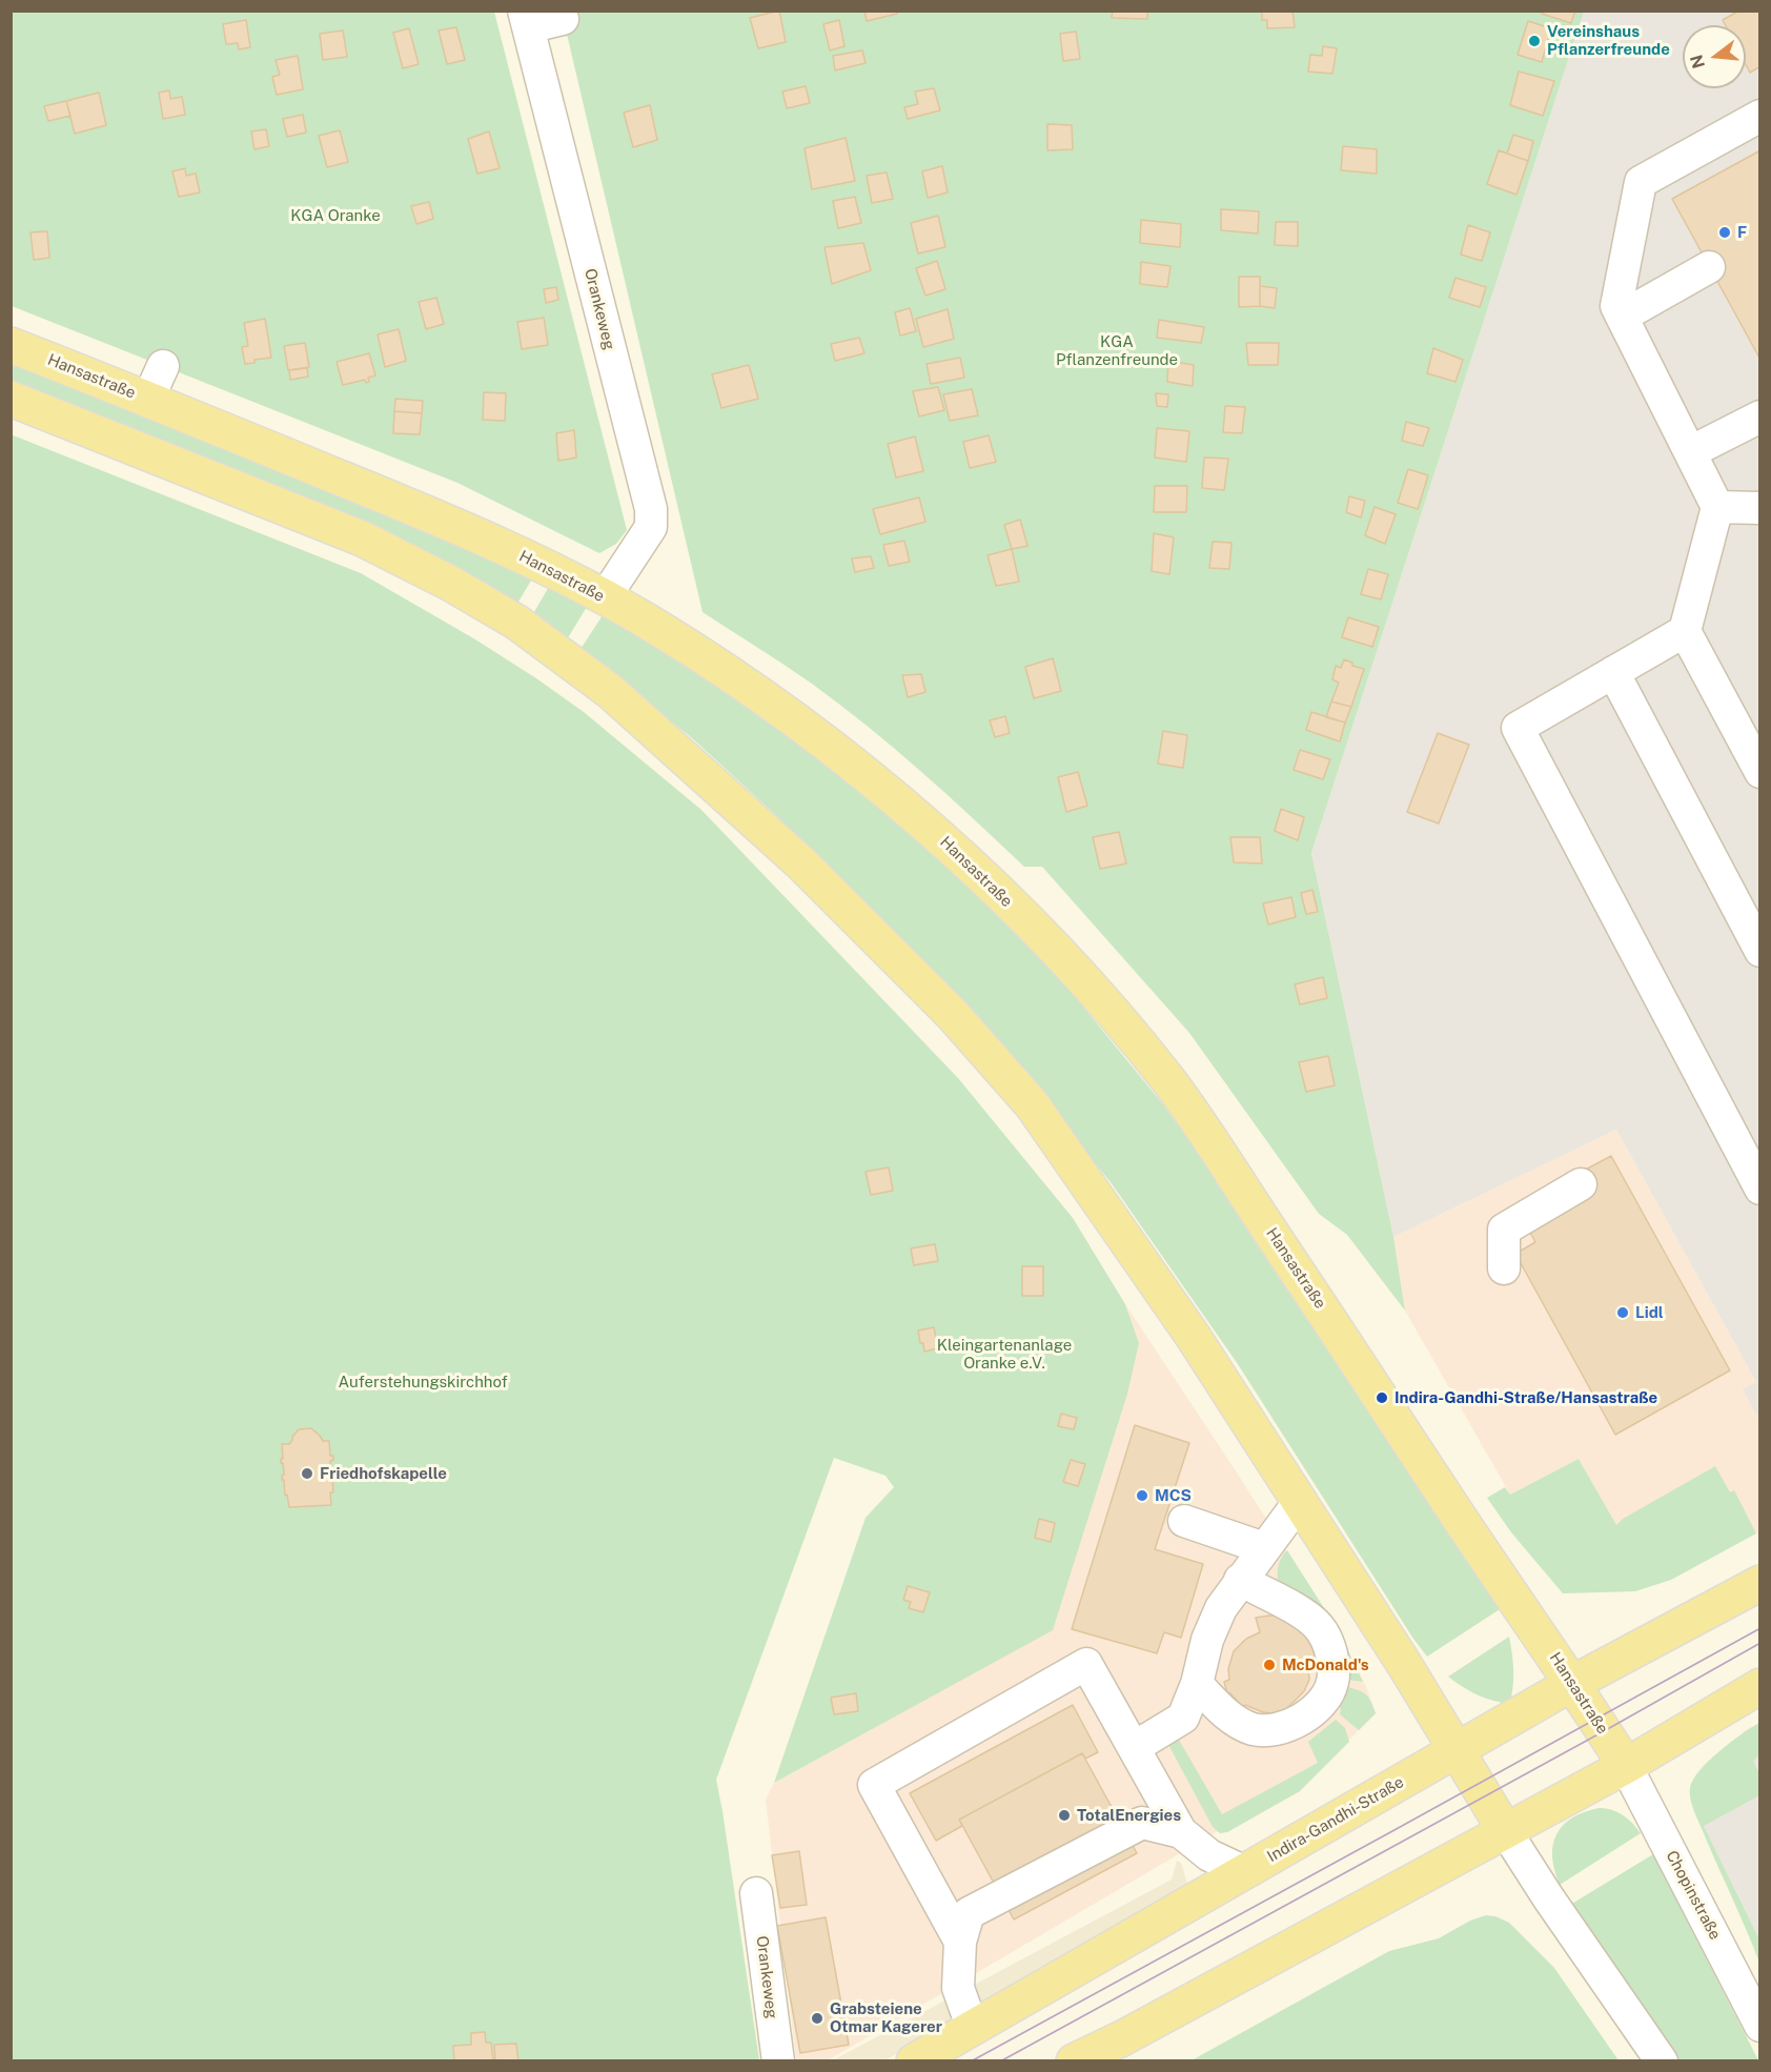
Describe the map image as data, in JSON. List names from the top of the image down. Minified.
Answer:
{"streets":{"main road":["Hansastraße","Indira-Gandhi-Straße"],"street":["Orankeweg","Chopinstraße"]},"crossings":[["Orankeweg","Hansastraße"],["Hansastraße","Indira-Gandhi-Straße"],["Hansastraße","Chopinstraße"]],"parks":["KGA Oranke","KGA Pflanzenfreunde","Kleingartenanlage Oranke e.V.","Auferstehungskirchhof"],"places":["Vereinshaus Pflanzerfreunde","F","Lidl","Indira-Gandhi-Straße/Hansastraße","Friedhofskapelle","MCS","McDonald's","TotalEnergies","Grabsteiene Otmar Kagerer"],"north":"left"}
